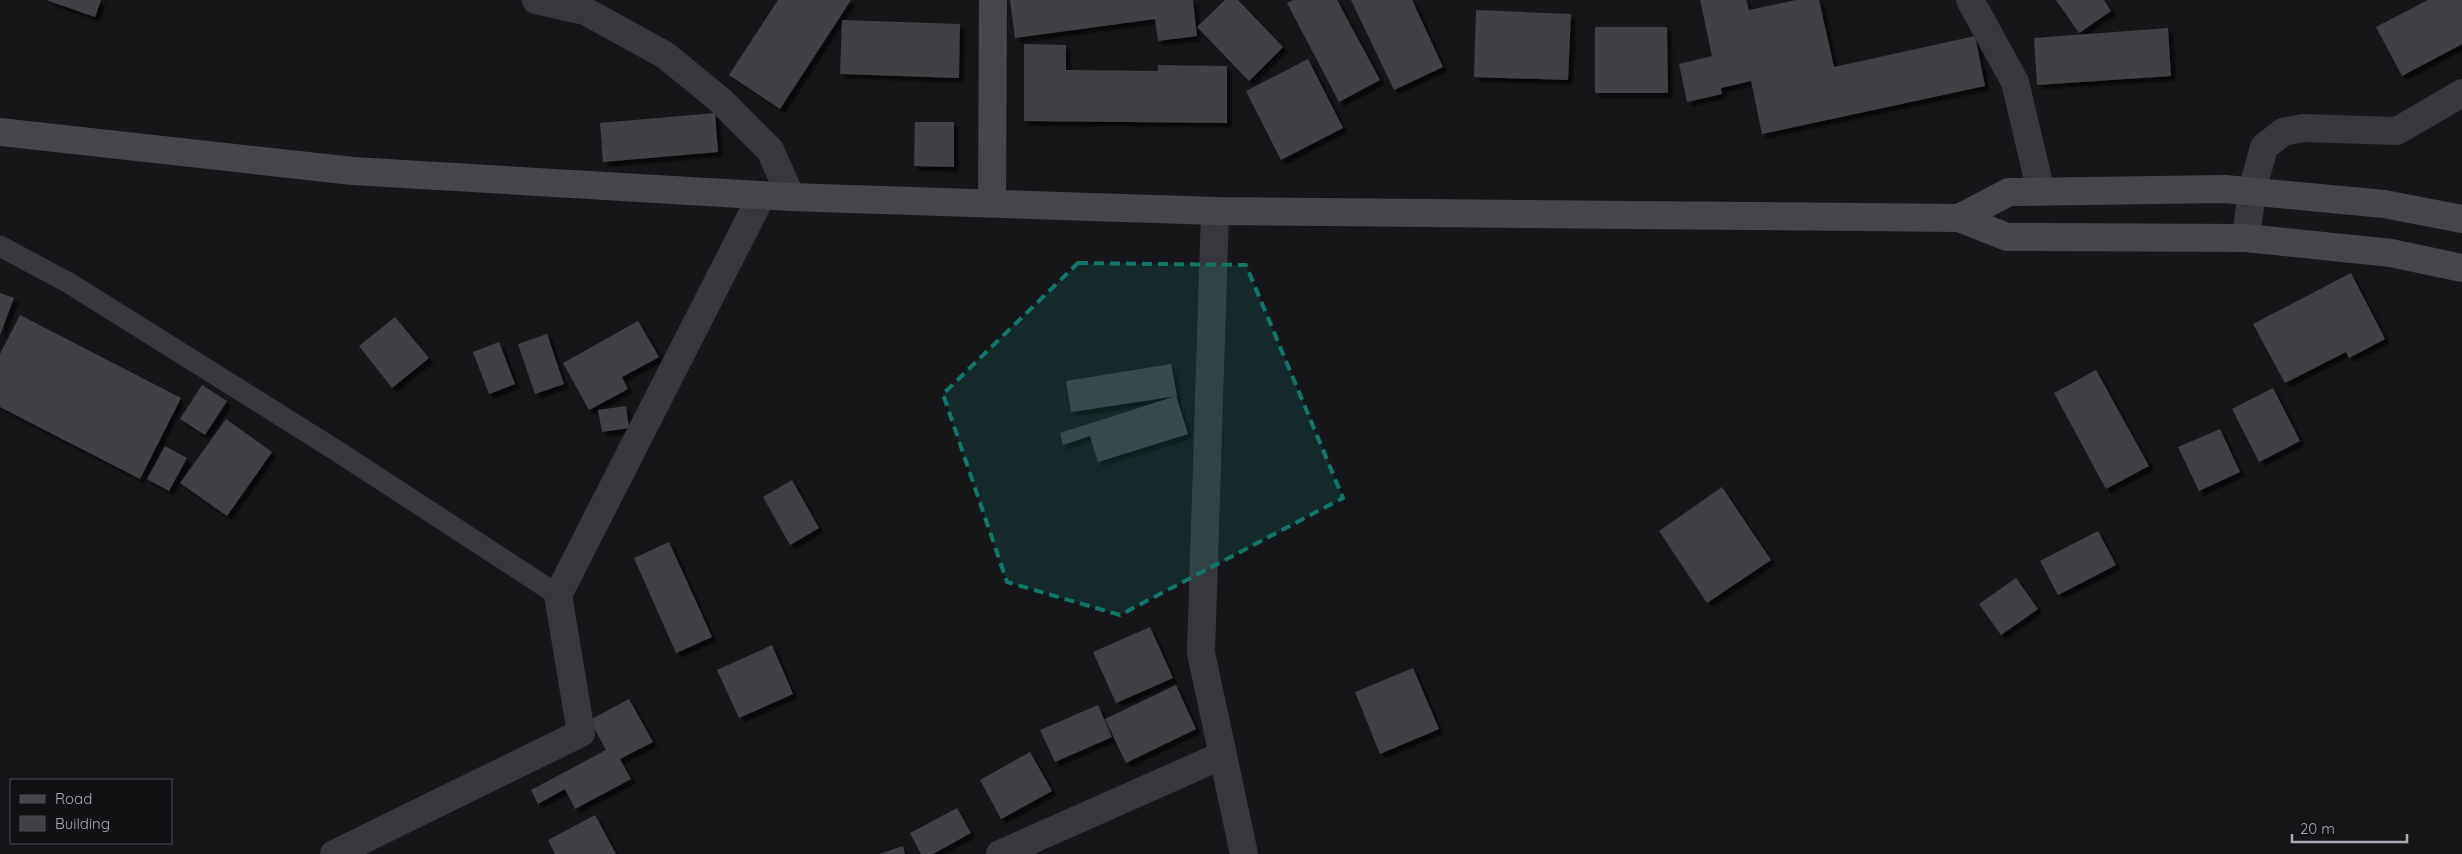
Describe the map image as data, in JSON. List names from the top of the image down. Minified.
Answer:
{"legend":["Road","Building"],"scale_bar":"20 m"}
